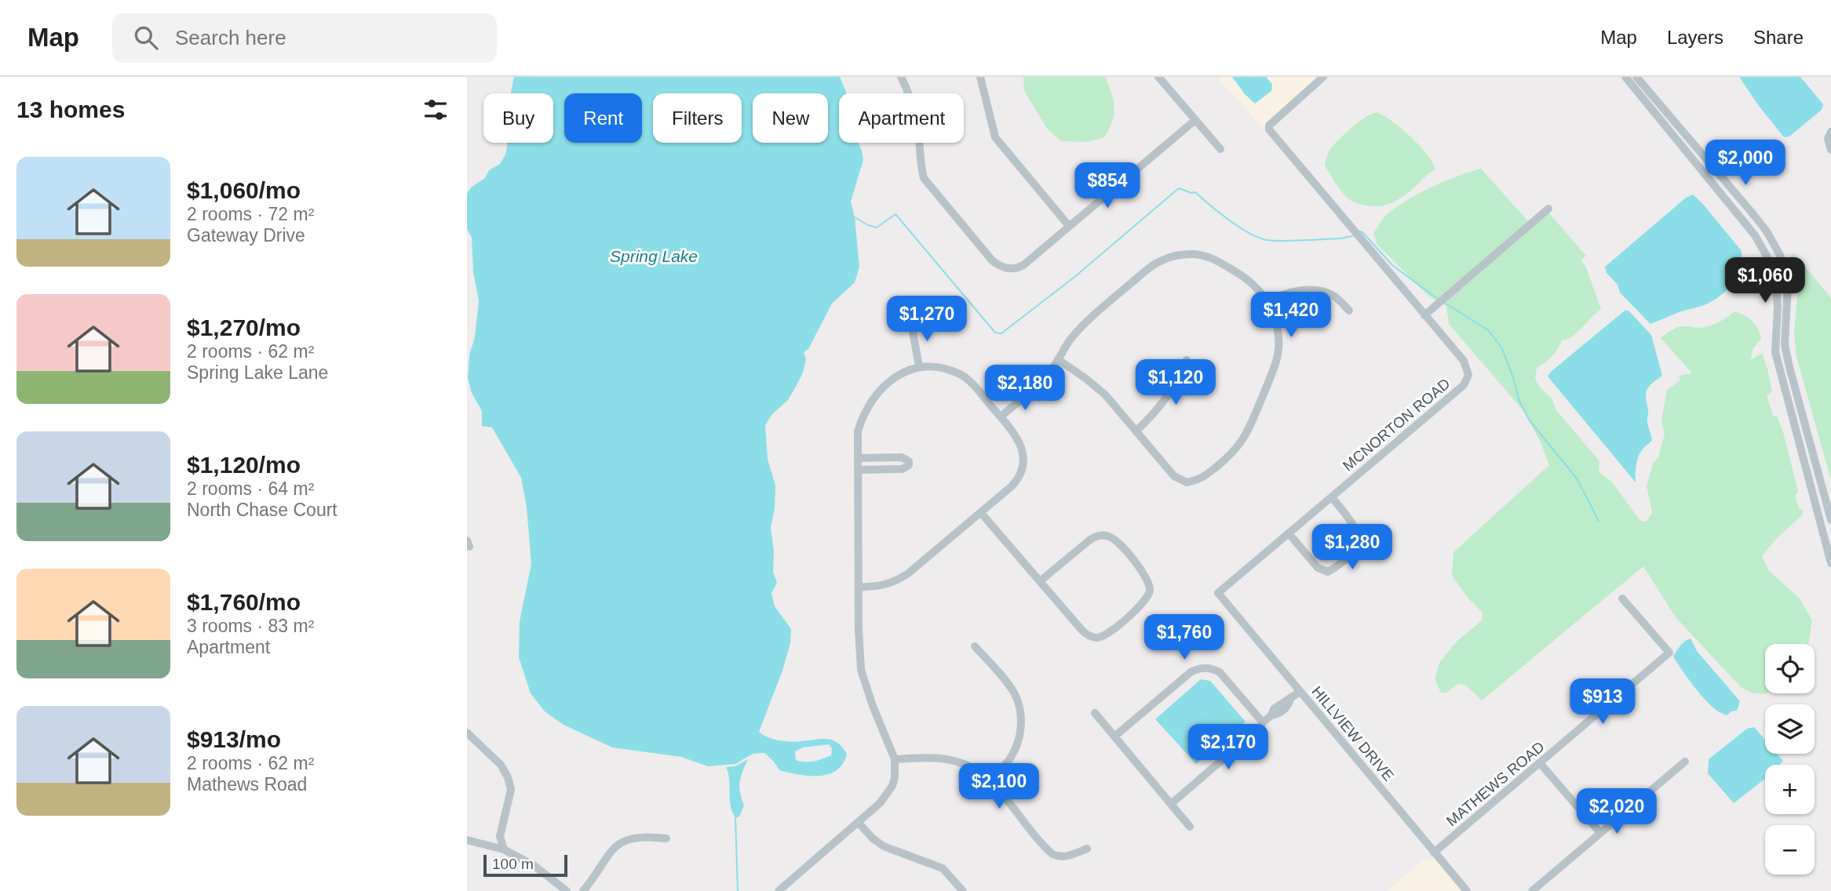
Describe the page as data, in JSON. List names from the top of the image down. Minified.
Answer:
{"streets":{"street":["MCNORTON ROAD","HILLVIEW DRIVE","MATHEWS ROAD"]},"crossings":[["MCNORTON ROAD","HILLVIEW DRIVE"],["HILLVIEW DRIVE","MATHEWS ROAD"]],"water":["Spring Lake"],"scale_bar":"100 m","page":{"header":"Map","search":"Search here","nav":["Map","Layers","Share"],"heading":"13 homes","chip":["Buy","Rent","Filters","New","Apartment"],"price":["$2,000","$854","$1,060","$1,420","$1,270","$1,120","$2,180","$1,280","$1,760","$913","$2,170","$2,100","$2,020"],"list":[{"name":"$1,060/mo","note":"2 rooms · 72 m² · Gateway Drive"},{"name":"$1,270/mo","note":"2 rooms · 62 m² · Spring Lake Lane"},{"name":"$1,120/mo","note":"2 rooms · 64 m² · North Chase Court"},{"name":"$1,760/mo","note":"3 rooms · 83 m² · Apartment"},{"name":"$913/mo","note":"2 rooms · 62 m² · Mathews Road"}],"map_buttons":["+","−"],"scale":"100 m"}}
